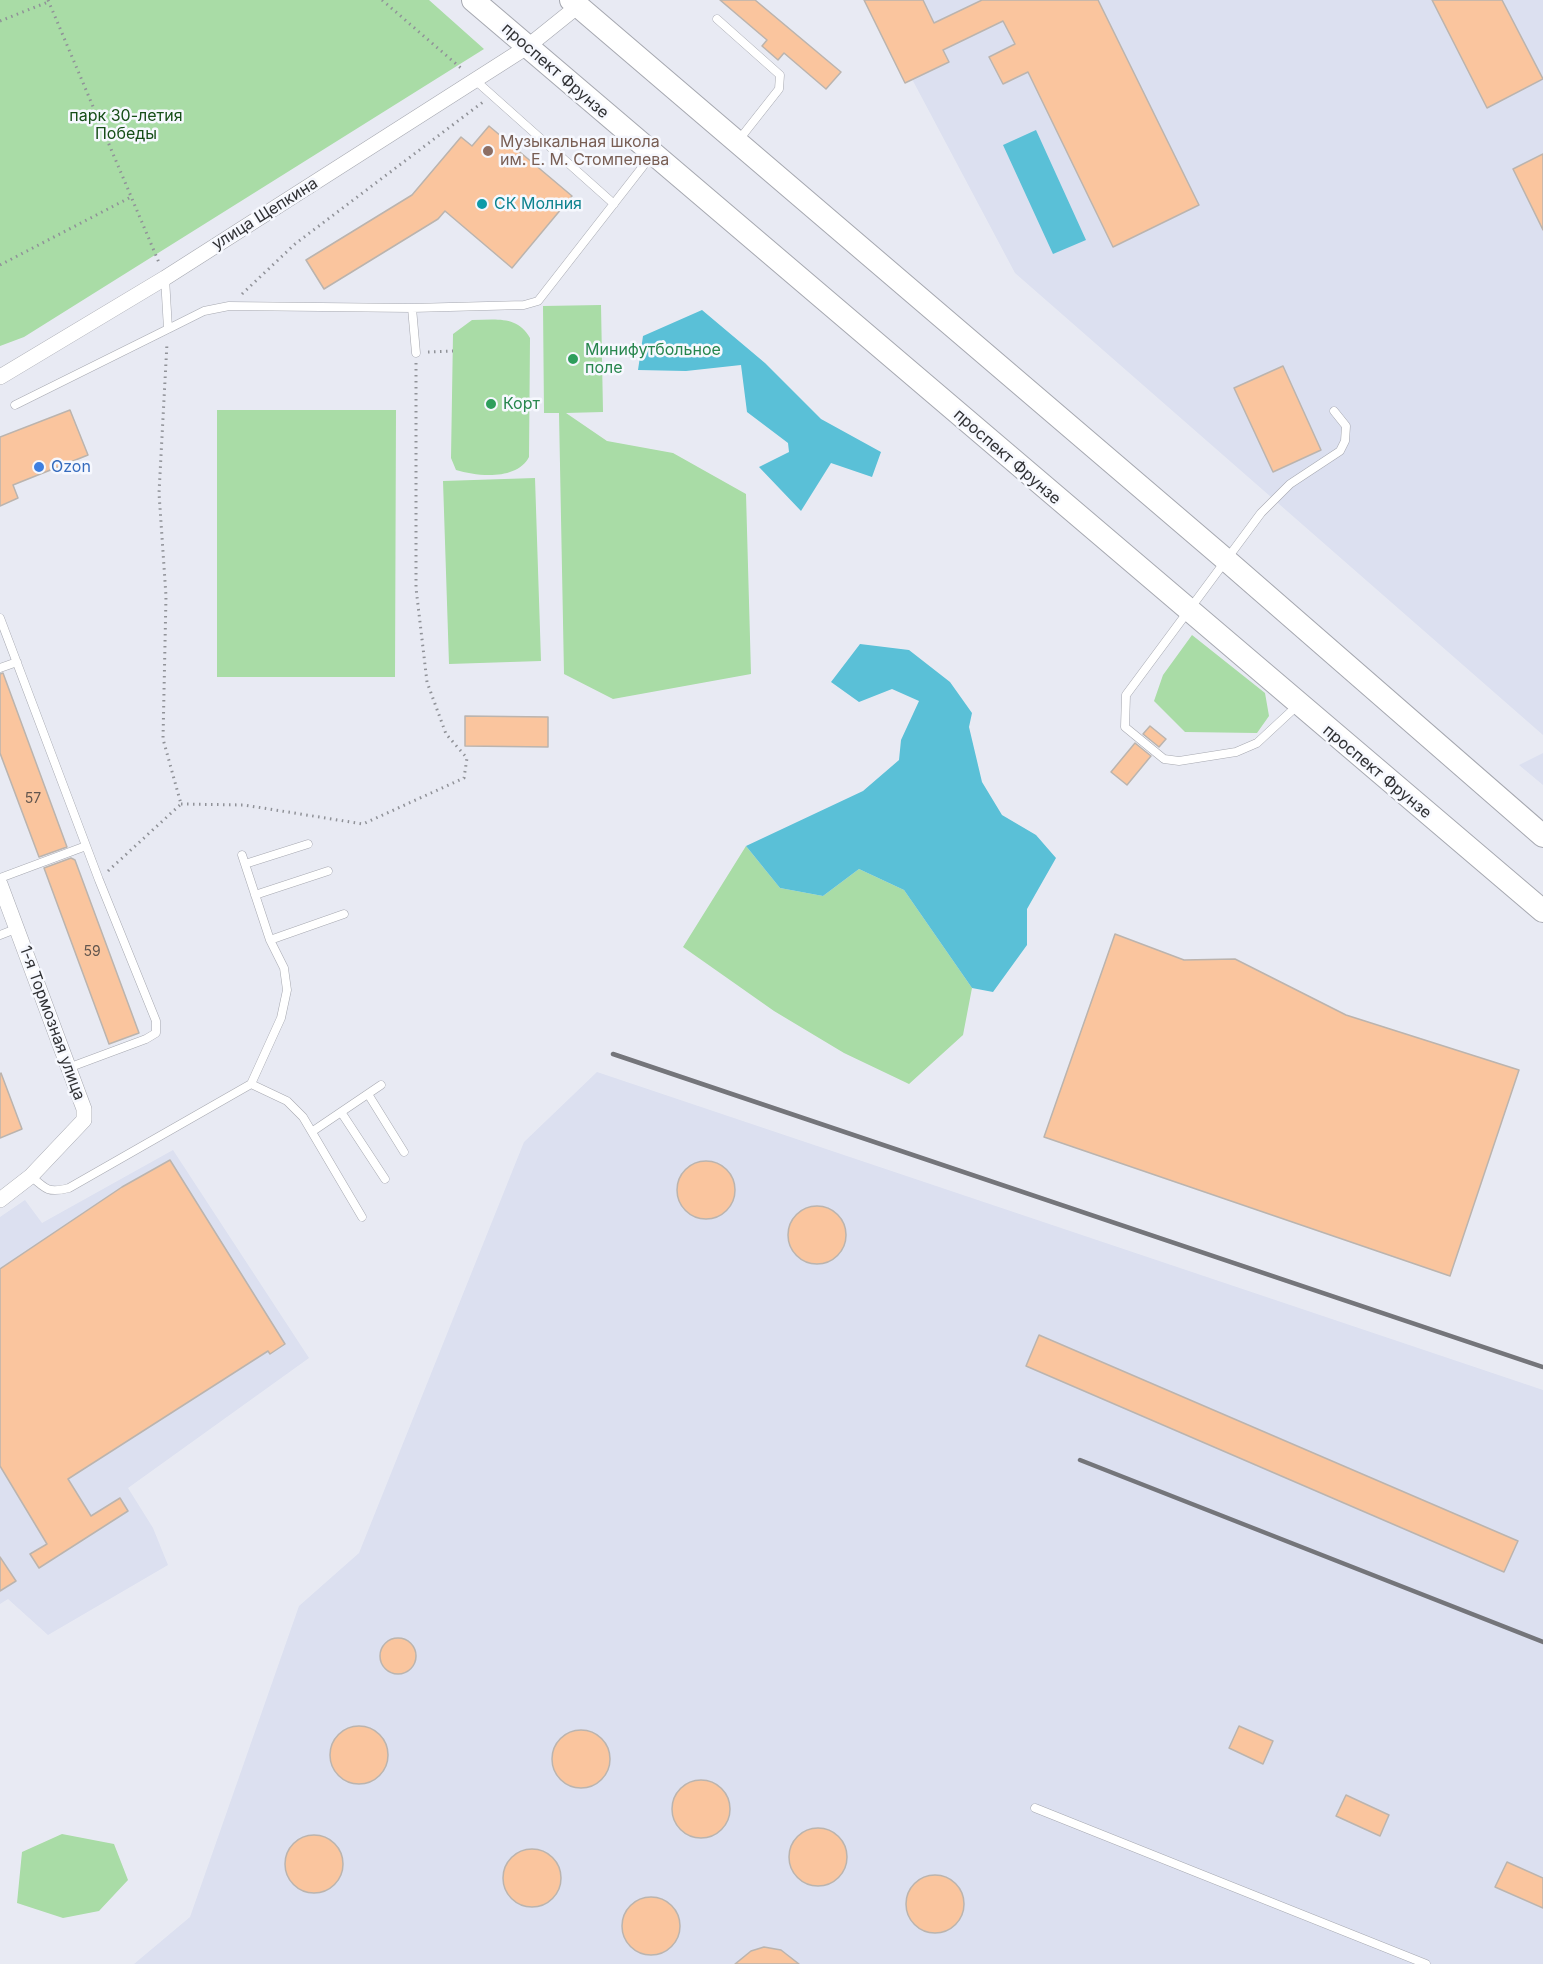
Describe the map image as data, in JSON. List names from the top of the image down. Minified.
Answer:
{"streets":{"main road":["проспект Фрунзе"],"street":["улица Щепкина","1-я Тормозная улица"]},"crossings":[["проспект Фрунзе","улица Щепкина"]],"parks":["парк 30-летия Победы"],"places":["Музыкальная школа им. Е. М. Стомпелева","СК Молния","Минифутбольное поле","Корт","Ozon"],"house_numbers":["57","59"]}
